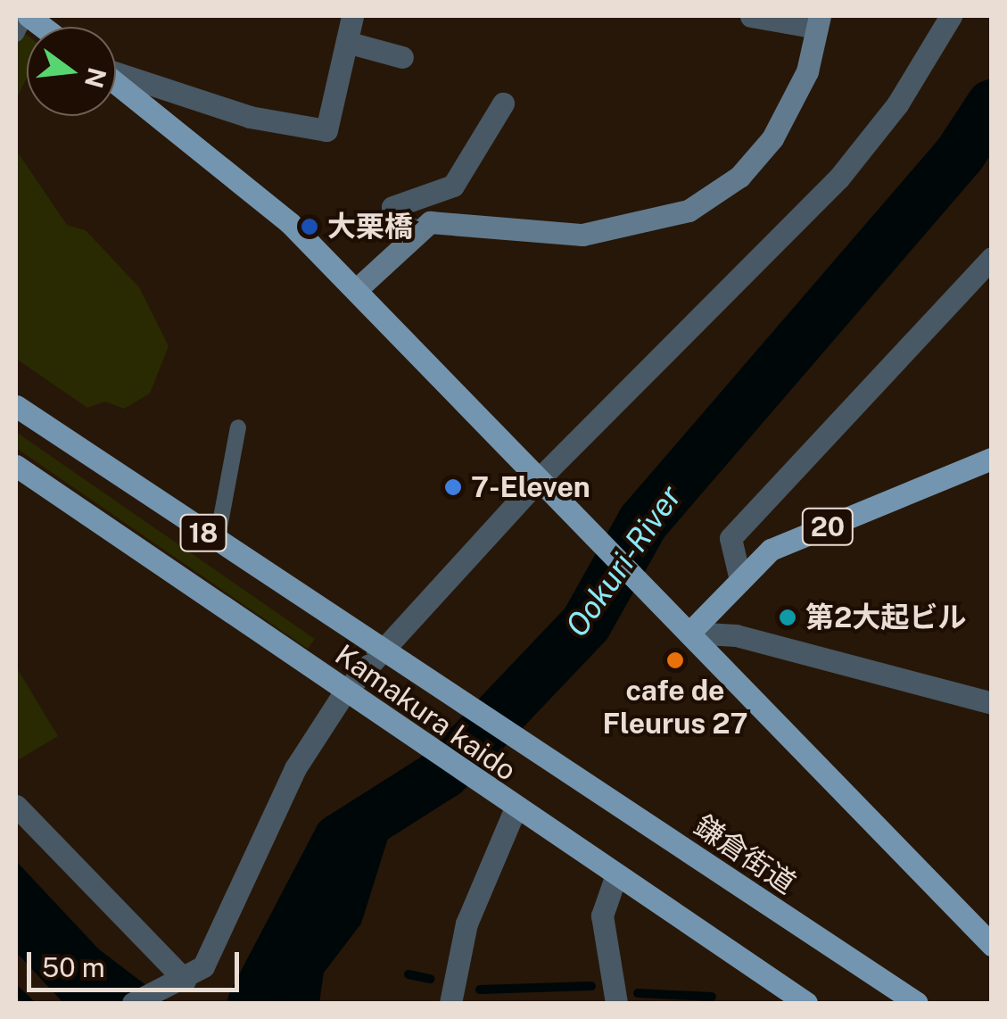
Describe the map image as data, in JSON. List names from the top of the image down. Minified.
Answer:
{"streets":{"main road":["20","18","Kamakura kaido","鎌倉街道"]},"crossings":[["Kamakura kaido","鎌倉街道"]],"water":["Ookuri-River"],"places":["大栗橋","7-Eleven","第2大起ビル","cafe de Fleurus 27"],"scale_bar":"50 m","north":"right"}
